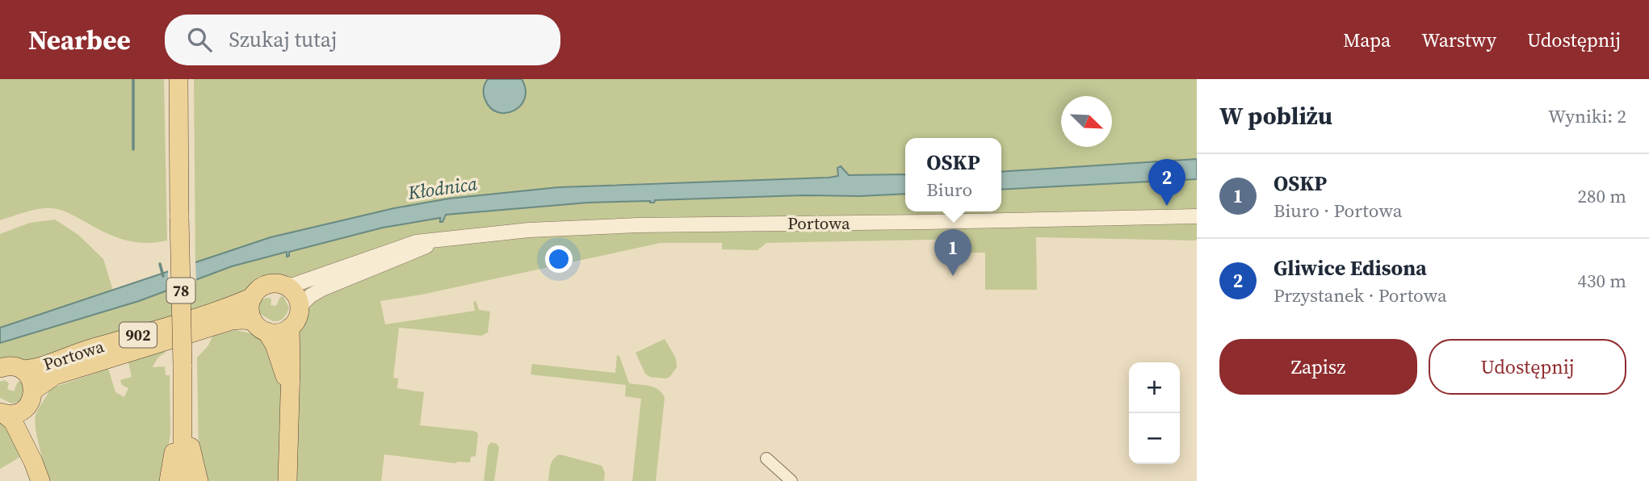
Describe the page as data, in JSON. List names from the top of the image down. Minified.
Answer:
{"streets":{"main road":["Portowa","78","902"]},"crossings":[["Portowa","902"]],"water":["Kłodnica"],"north":"bottom right","page":{"header":"Nearbee","search":"Szukaj tutaj","nav":["Mapa","Warstwy","Udostępnij"],"heading":["W pobliżu","Wyniki: 2"],"popup":["OSKP","Biuro"],"list":[{"mark":"1","name":"OSKP","note":"Biuro · Portowa","value":"280 m"},{"mark":"2","name":"Gliwice Edisona","note":"Przystanek · Portowa","value":"430 m"}],"pins":["2","1"],"buttons":["Zapisz","Udostępnij"],"map_buttons":["+","−"]}}
